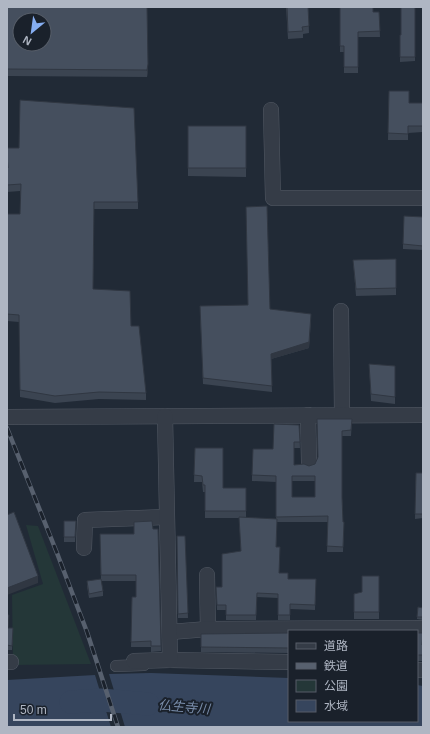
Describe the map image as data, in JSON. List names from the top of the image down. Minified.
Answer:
{"water":["仏生寺川"],"legend":["道路","鉄道","公園","水域"],"scale_bar":"50 m","north":"bottom left"}
